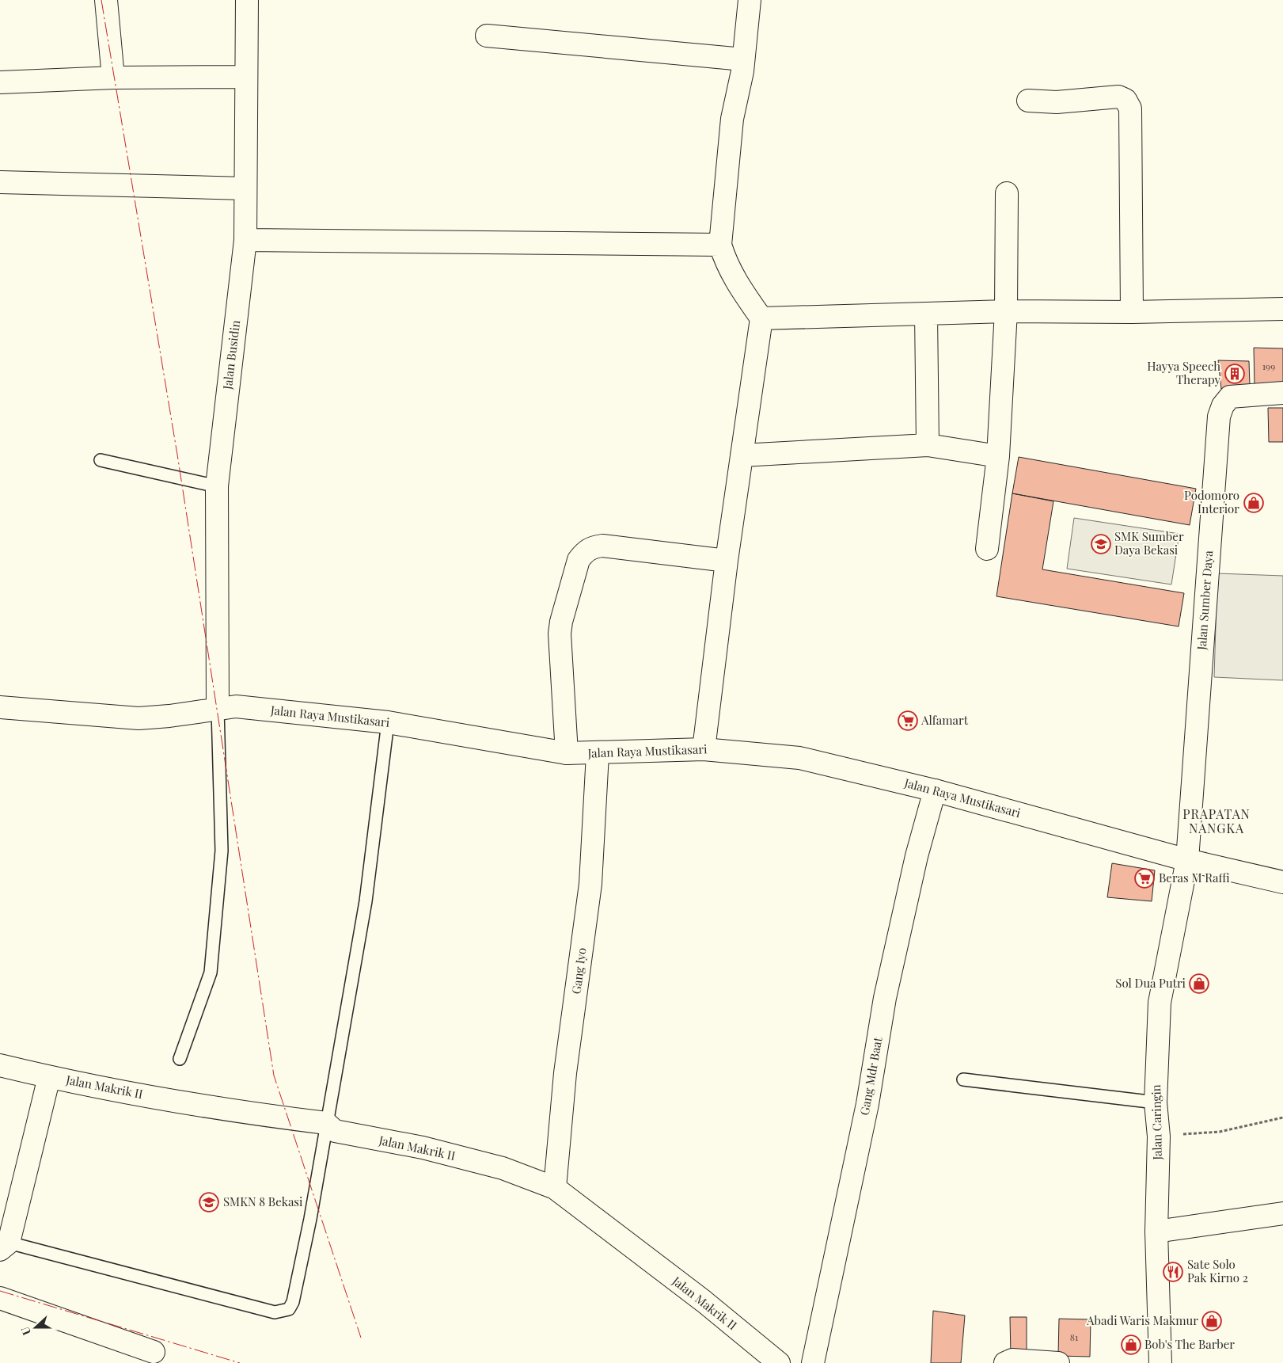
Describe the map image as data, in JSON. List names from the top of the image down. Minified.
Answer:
{"streets":{"street":["Jalan Busidin","Jalan Sumber Daya","Jalan Raya Mustikasari","Gang Iyo","Gang Mdr Baat","Jalan Makrik II","Jalan Caringin"]},"crossings":[["Jalan Busidin","Jalan Raya Mustikasari"],["Jalan Sumber Daya","Jalan Raya Mustikasari"],["Jalan Sumber Daya","Jalan Caringin"],["Jalan Raya Mustikasari","Gang Iyo"],["Jalan Raya Mustikasari","Gang Mdr Baat"],["Jalan Raya Mustikasari","Jalan Caringin"],["Gang Iyo","Jalan Makrik II"]],"districts":["PRAPATAN NANGKA"],"places":{"building":["Hayya Speech Therapy"],"shop":["Podomoro Interior","Sol Dua Putri","Abadi Waris Makmur","Bob's The Barber"],"school or university":["SMK Sumber Daya Bekasi","SMKN 8 Bekasi"],"supermarket":["Alfamart","Beras M Raffi"],"restaurant":["Sate Solo Pak Kirno 2"]},"house_numbers":["199","81"],"north":"left"}
